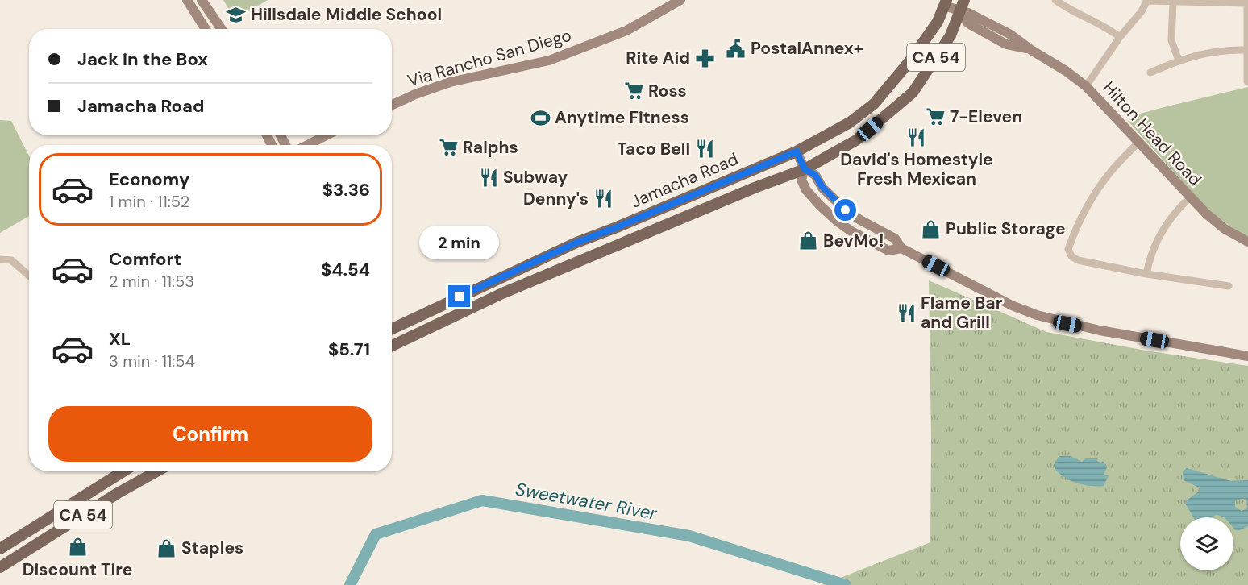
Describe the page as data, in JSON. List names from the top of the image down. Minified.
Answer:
{"streets":{"main road":["CA 54","Via Rancho San Diego","Hilton Head Road","Jamacha Road"]},"crossings":[["Hilton Head Road","Jamacha Road"]],"water":["Sweetwater River"],"places":{"school or university":["Hillsdale Middle School"],"public building":["PostalAnnex+"],"pharmacy":["Rite Aid"],"supermarket":["Ross","7-Eleven","Ralphs"],"sports":["Anytime Fitness"],"restaurant":["David's Homestyle Fresh Mexican","Taco Bell","Subway","Denny's","Flame Bar and Grill"],"shop":["Public Storage","BevMo!","Discount Tire","Staples"]},"page":{"banner":["Jack in the Box","Jamacha Road"],"list":[{"name":"Economy","note":"1 min · 11:52","value":"$3.36"},{"name":"Comfort","note":"2 min · 11:53","value":"$4.54"},{"name":"XL","note":"3 min · 11:54","value":"$5.71"}],"bubble":"2 min","buttons":"Confirm"}}
